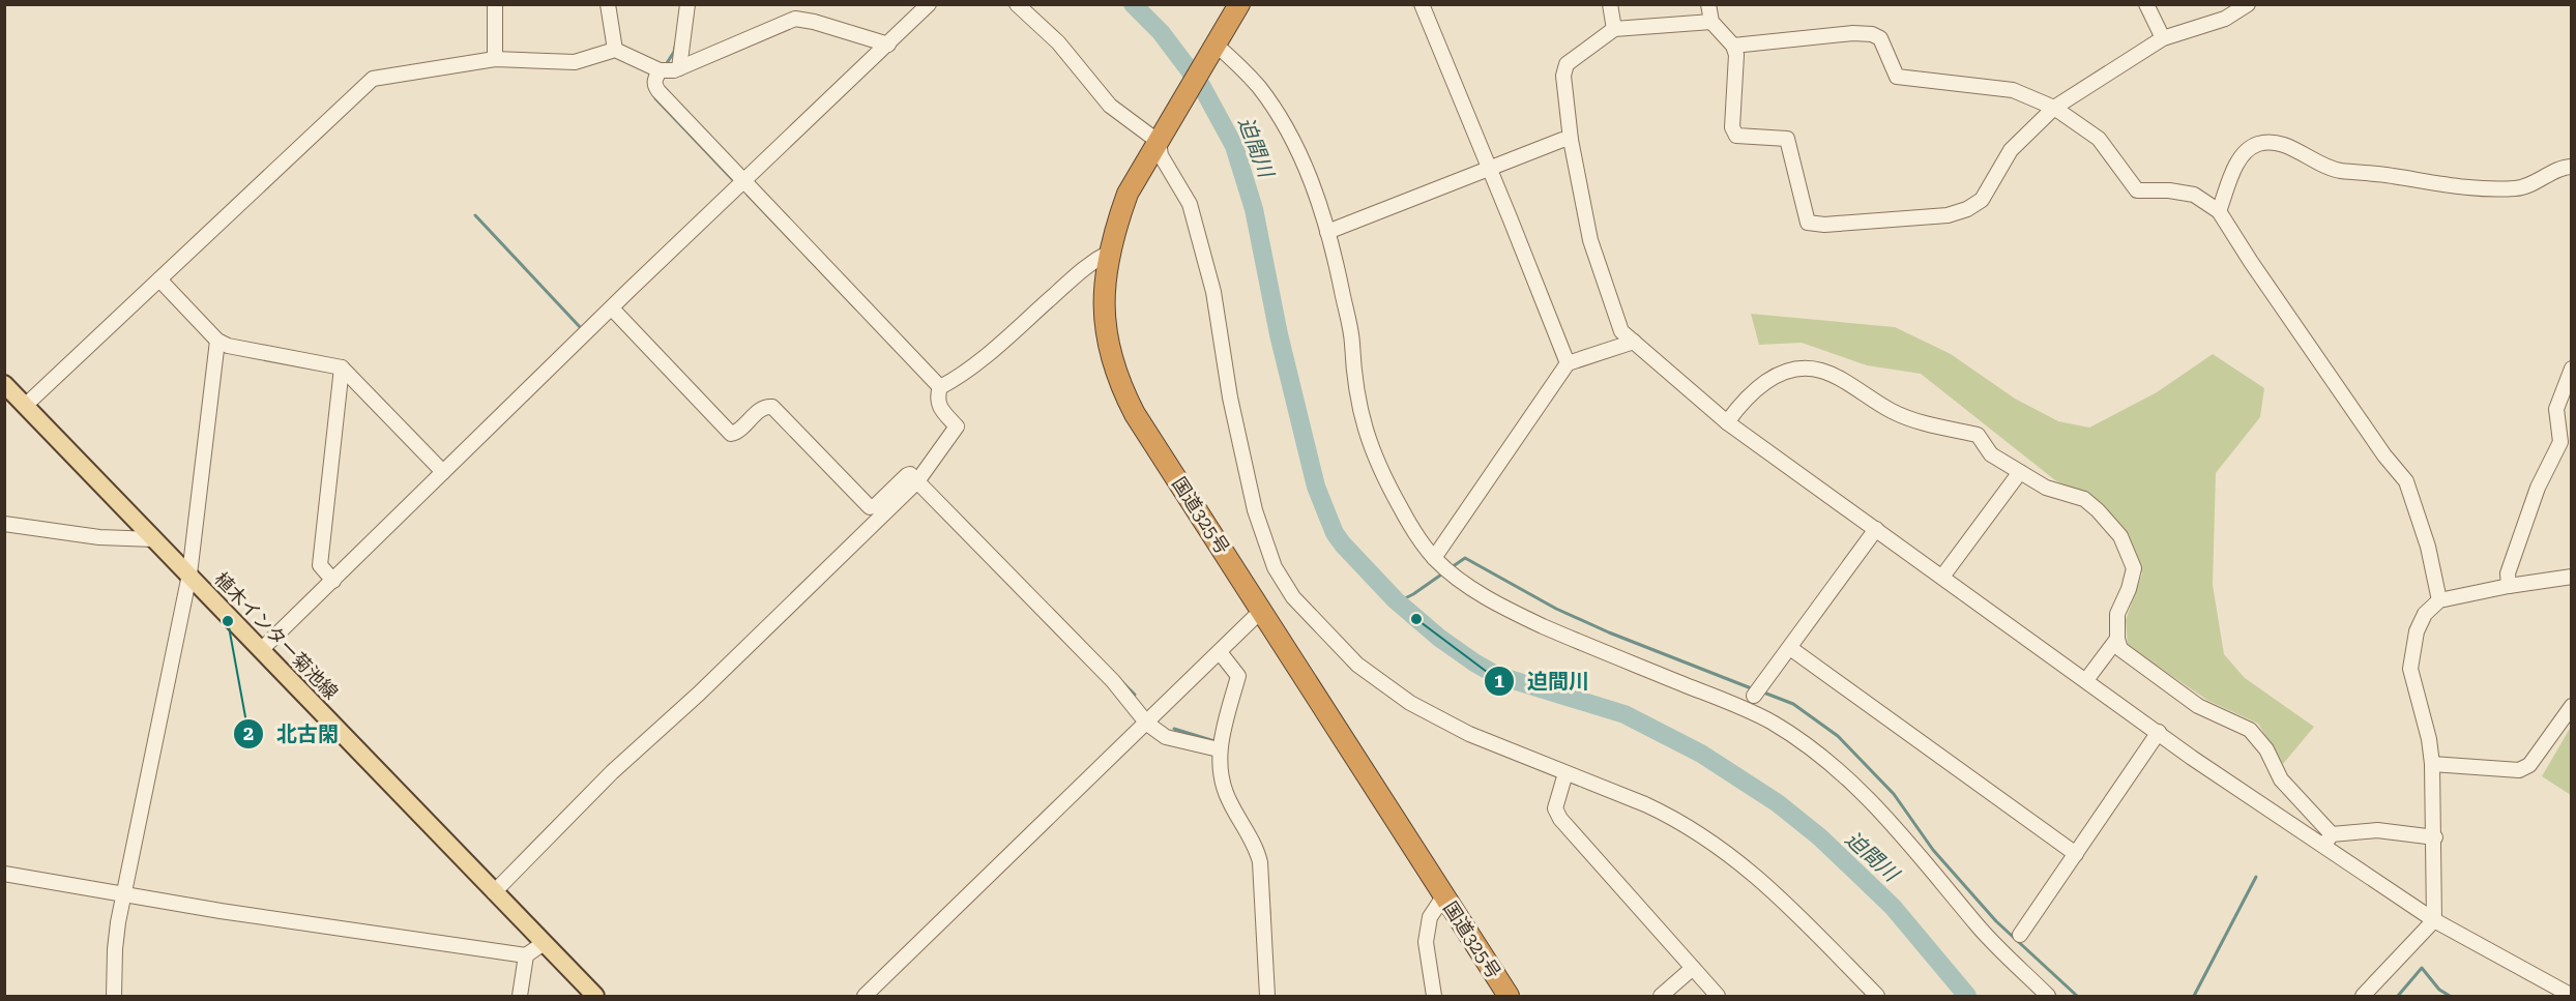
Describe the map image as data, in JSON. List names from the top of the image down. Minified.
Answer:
{"streets":{"highway":["国道325号"],"main road":["植木インター菊池線"]},"water":["迫間川"],"places":["迫間川","北古閑"]}
